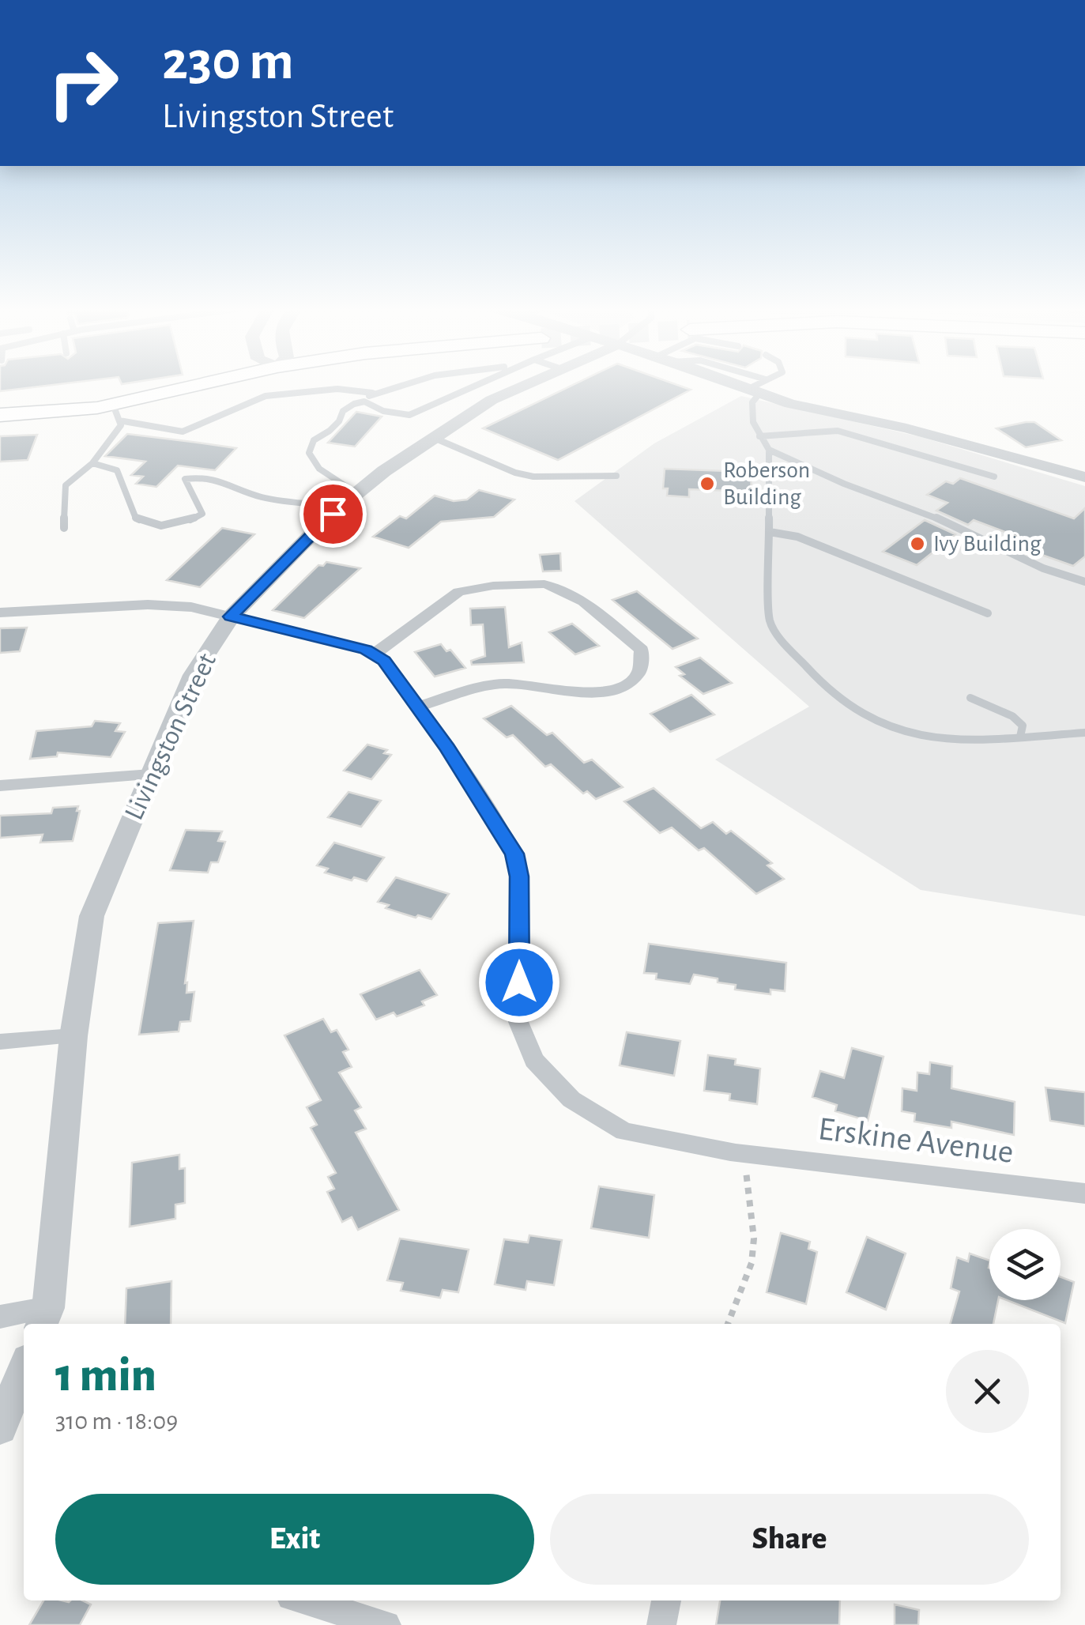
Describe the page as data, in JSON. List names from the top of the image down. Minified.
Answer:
{"streets":{"street":["Livingston Street","Erskine Avenue"]},"places":["Roberson Building","Ivy Building"],"page":{"turn":["230 m","Livingston Street"],"heading":["1 min","310 m · 18:09"],"buttons":["Exit","Share"]}}
